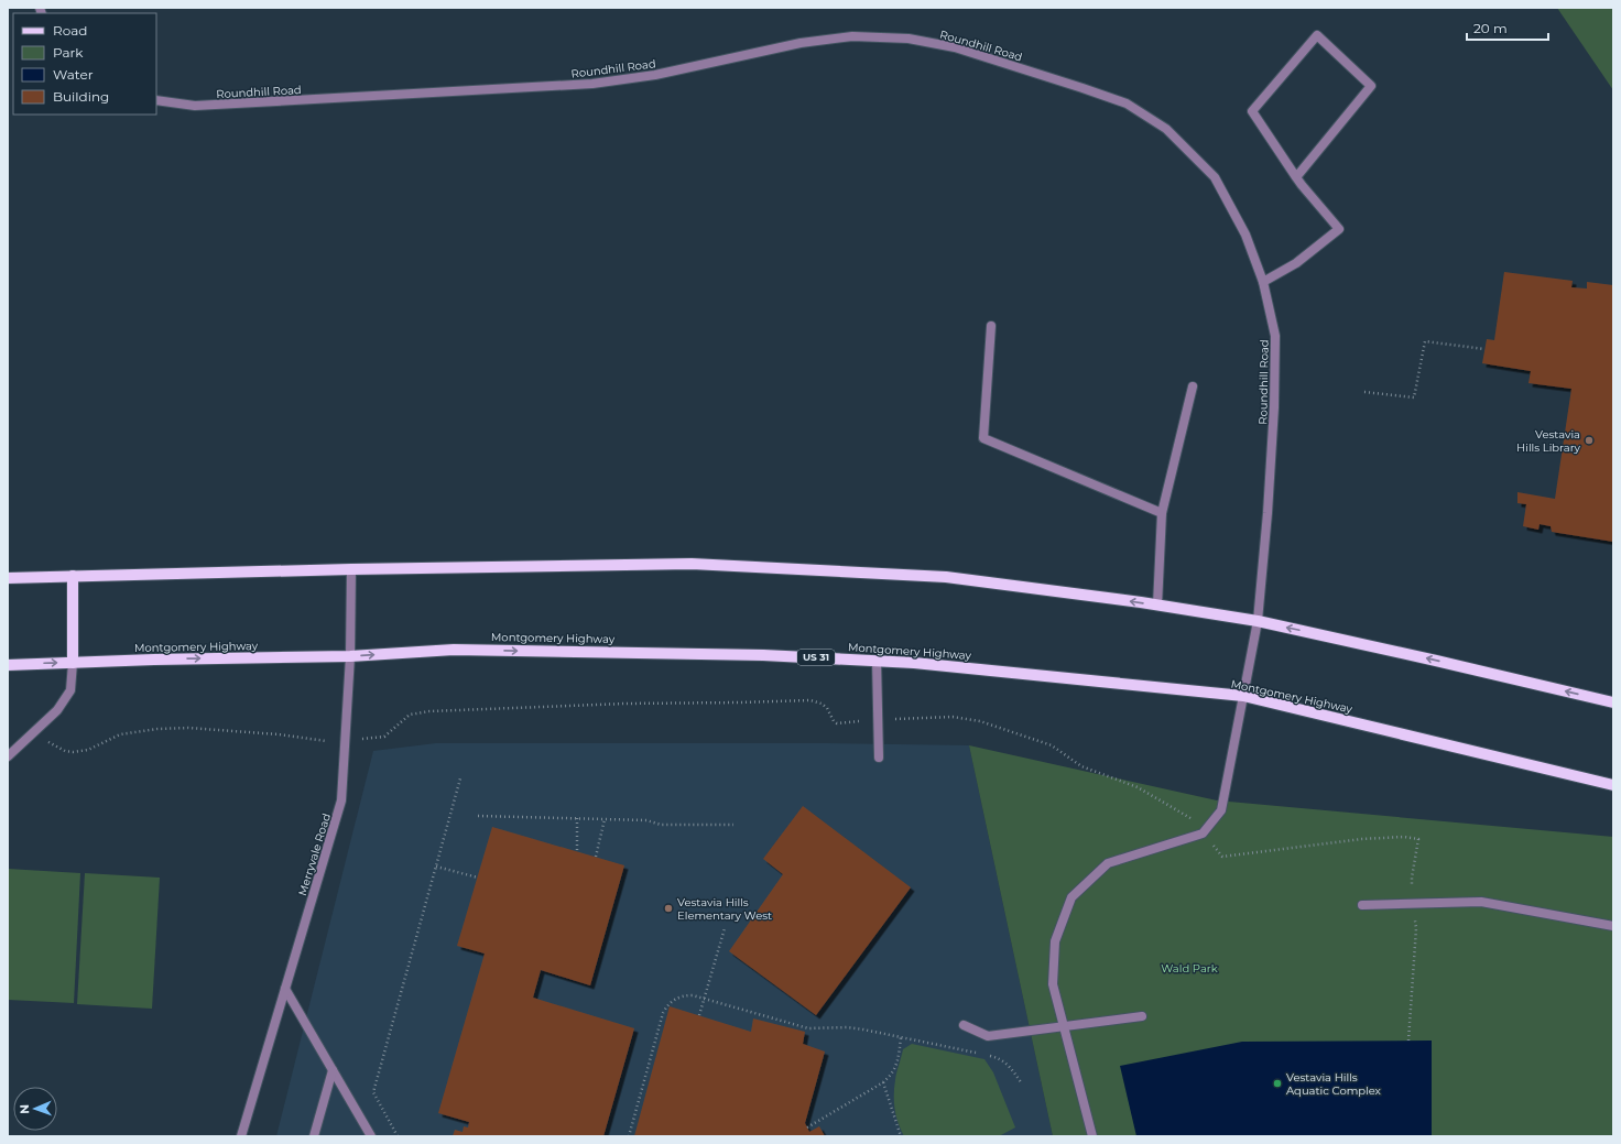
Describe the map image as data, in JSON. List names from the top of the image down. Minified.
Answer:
{"streets":{"main road":["Montgomery Highway","US 31"],"street":["Roundhill Road","Merryvale Road"]},"crossings":[["Roundhill Road","Montgomery Highway"],["Montgomery Highway","Merryvale Road"]],"parks":["Wald Park"],"places":["Vestavia Hills Library","Vestavia Hills Elementary West","Vestavia Hills Aquatic Complex"],"legend":["Road","Park","Water","Building"],"scale_bar":"20 m","north":"left"}
